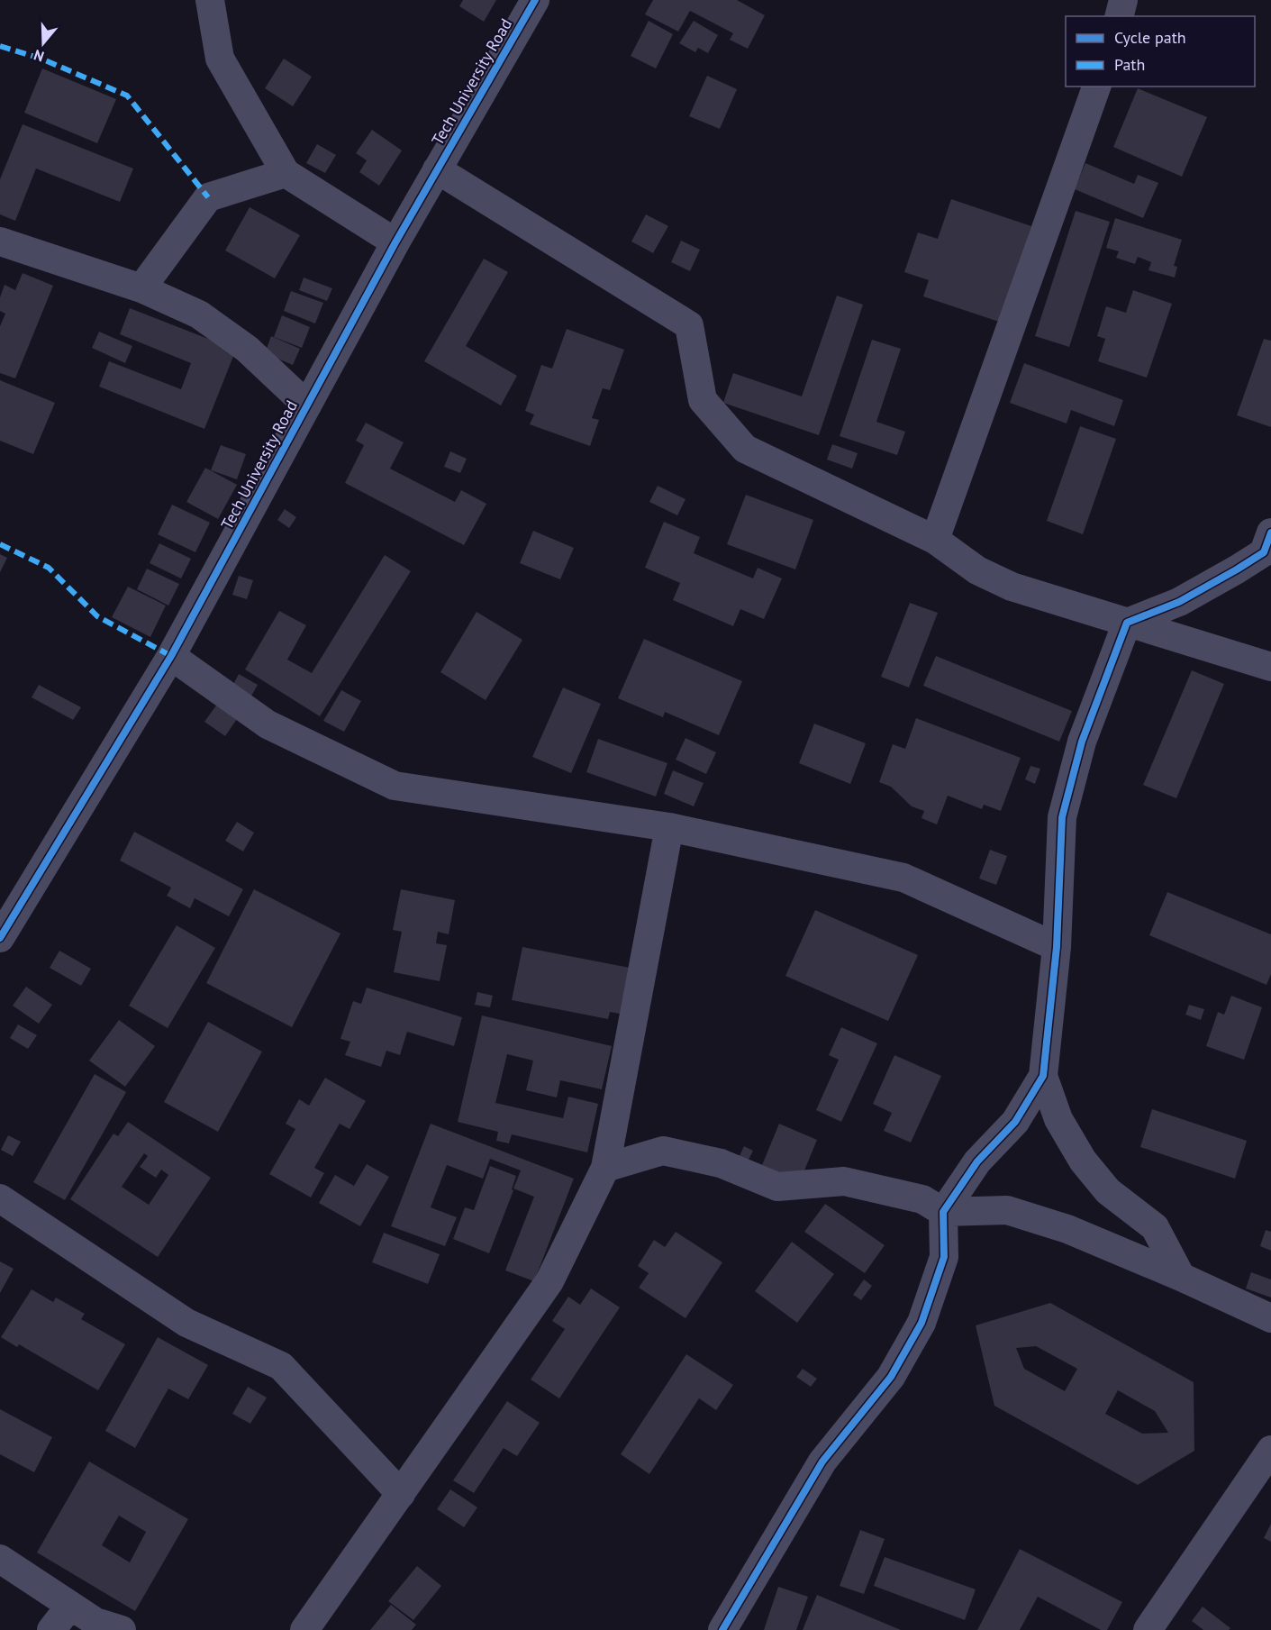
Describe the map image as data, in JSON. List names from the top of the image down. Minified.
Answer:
{"streets":{"street":["Tech University Road"]},"legend":["Cycle path","Path"],"north":"bottom"}
